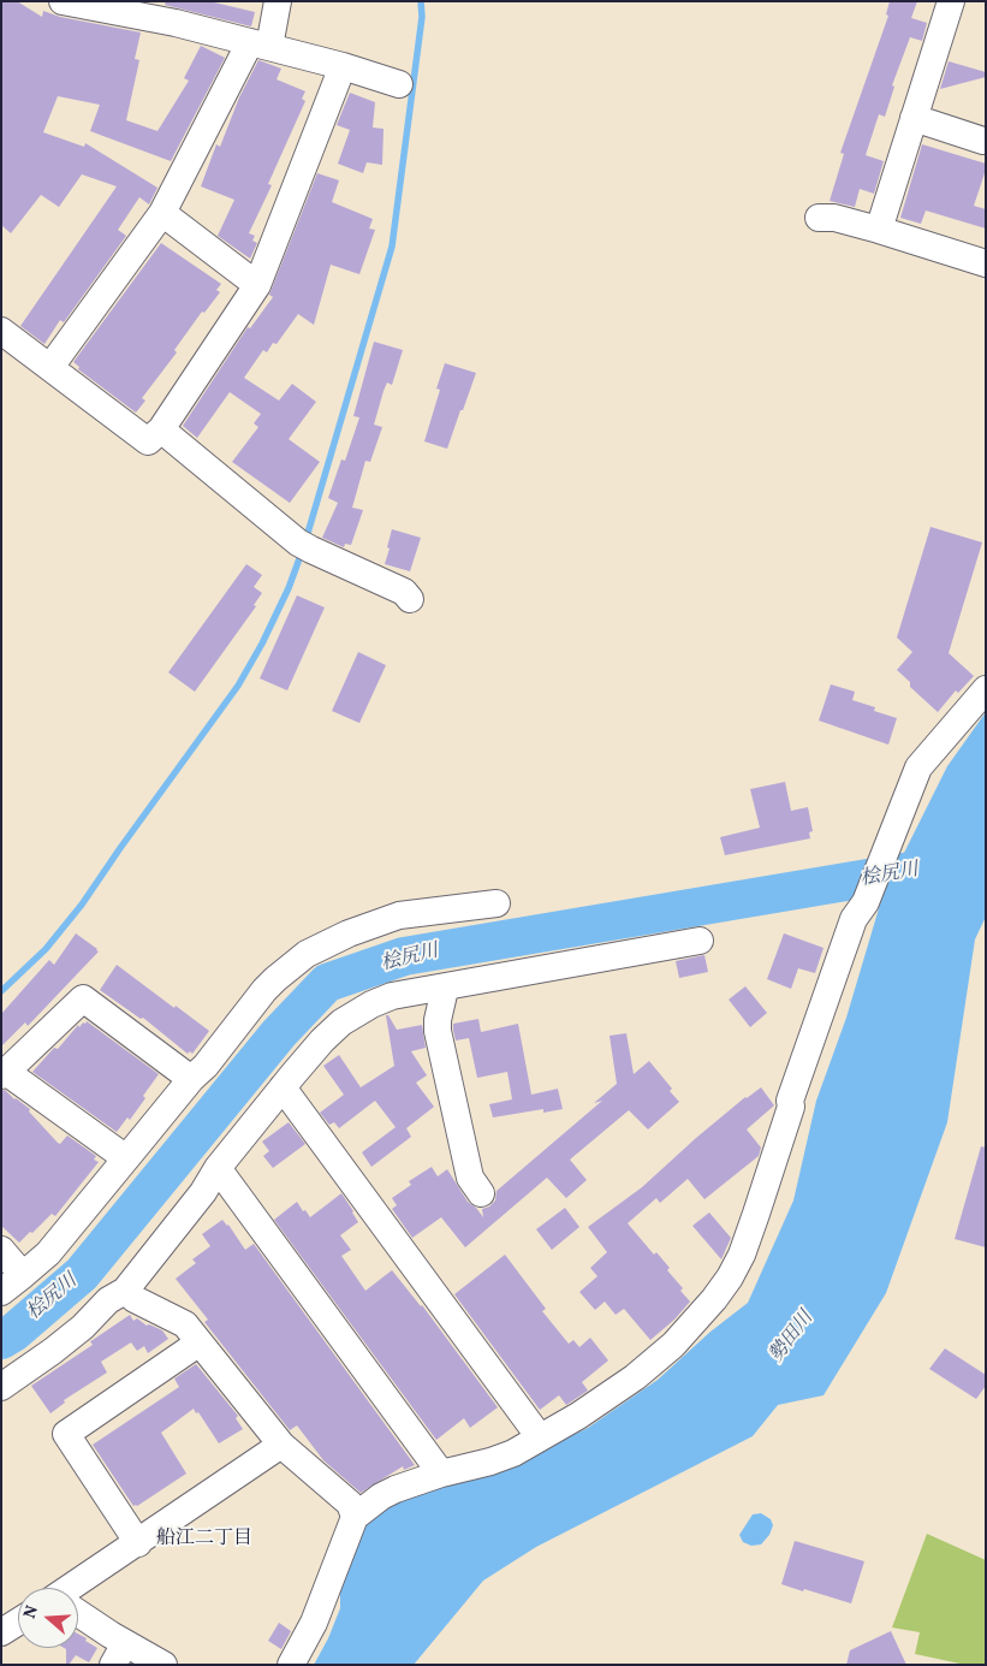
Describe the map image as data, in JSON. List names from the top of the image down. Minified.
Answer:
{"districts":["船江二丁目"],"water":["桧尻川","勢田川"],"north":"left"}
